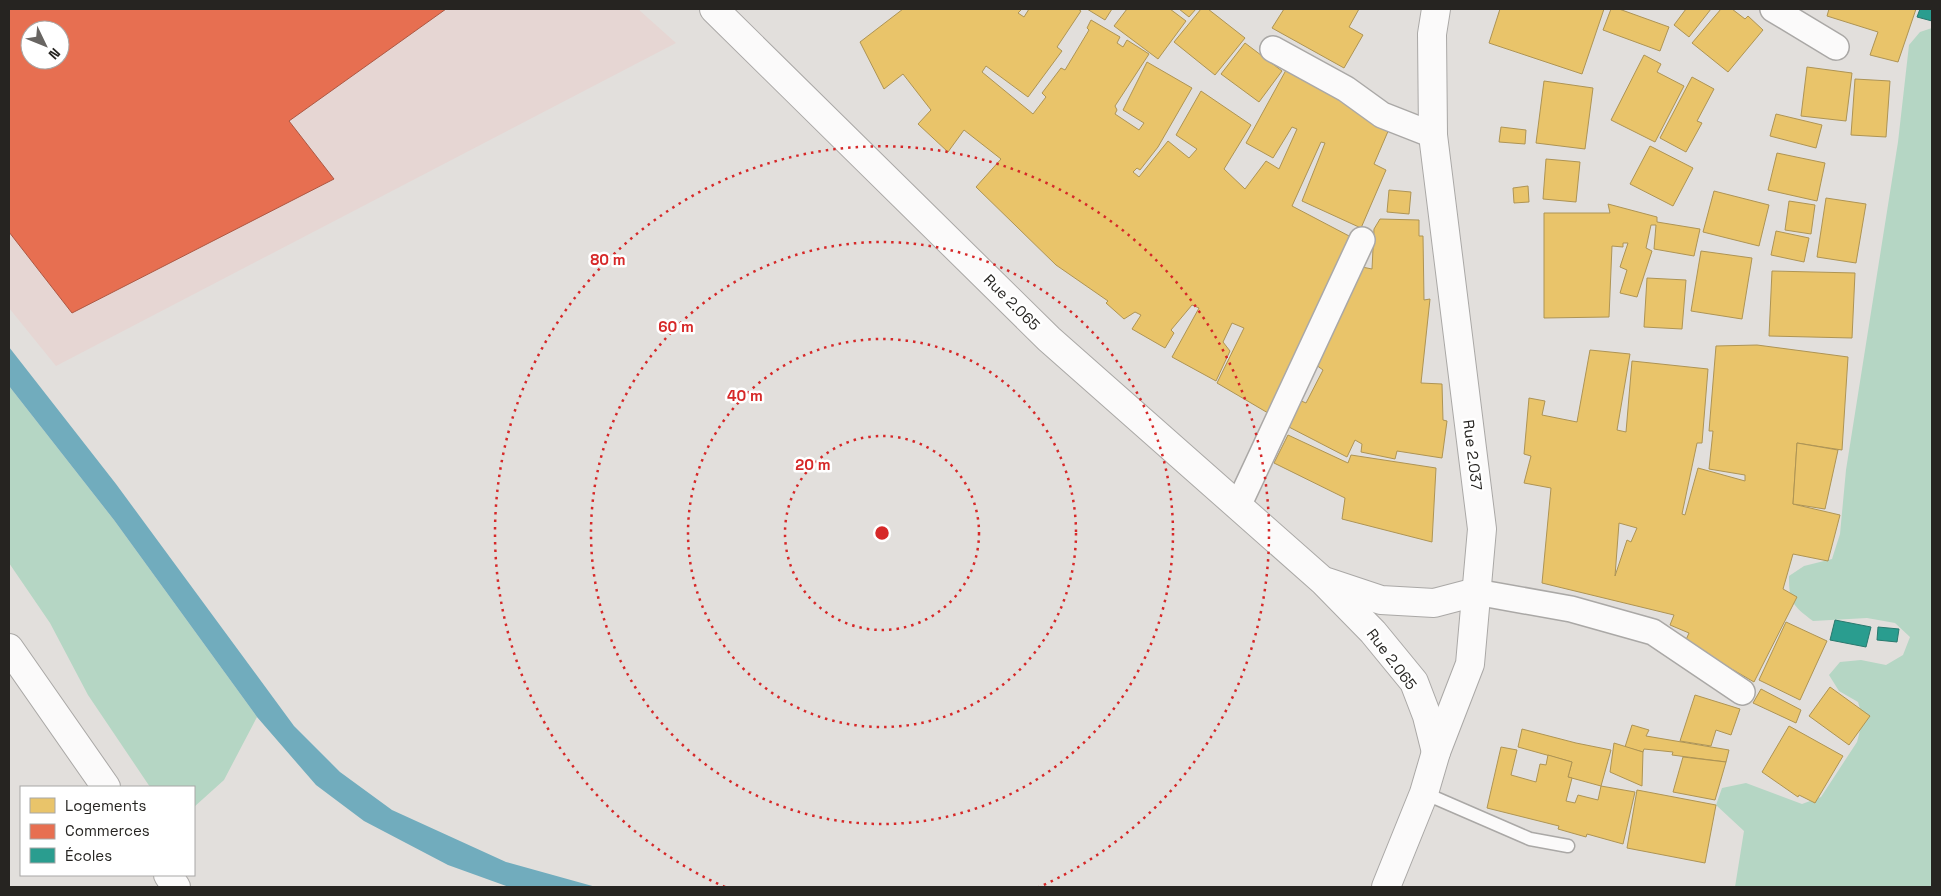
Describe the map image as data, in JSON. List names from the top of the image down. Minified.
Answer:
{"streets":{"street":["Rue 2.065","Rue 2.037"]},"crossings":[["Rue 2.065","Rue 2.037"]],"legend":["Logements","Commerces","Écoles"],"north":"bottom right","rings":["80 m","60 m","40 m","20 m"]}
